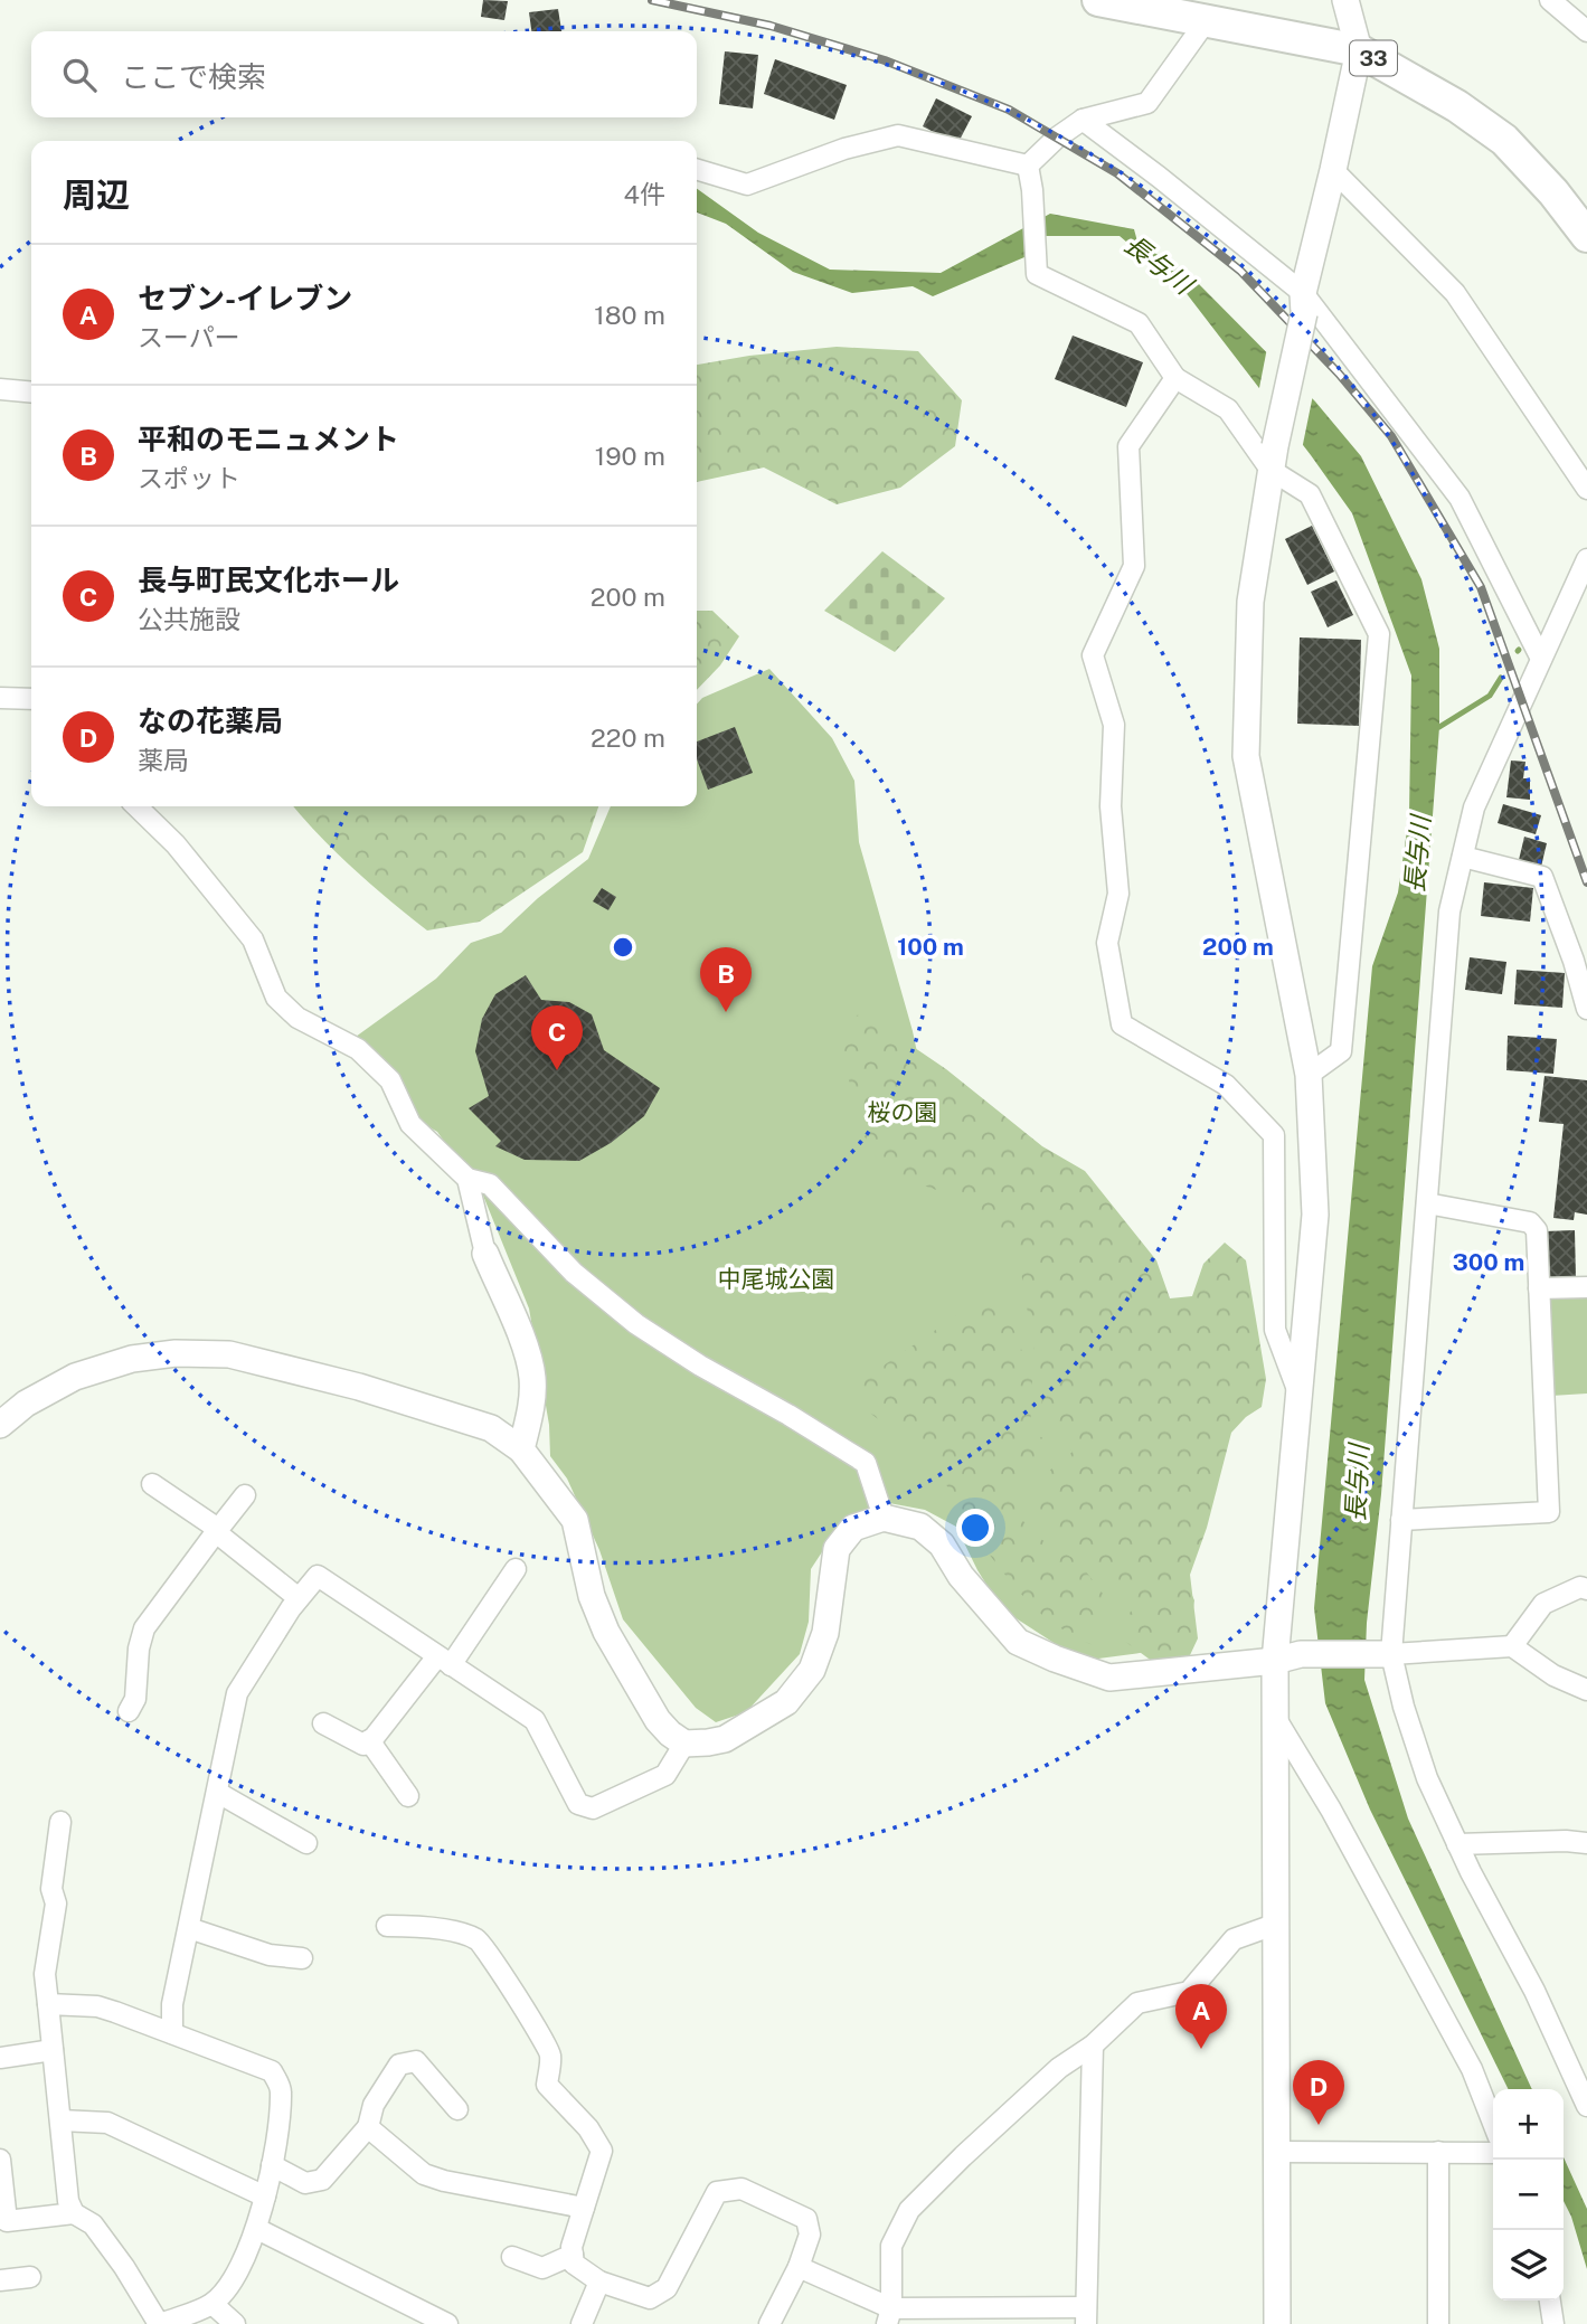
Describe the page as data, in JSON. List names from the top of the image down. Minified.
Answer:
{"streets":{"main road":["33"]},"water":["長与川"],"parks":["桜の園","中尾城公園"],"page":{"search":"ここで検索","heading":["周辺","4件"],"list":[{"mark":"A","name":"セブン-イレブン","note":"スーパー","value":"180 m"},{"mark":"B","name":"平和のモニュメント","note":"スポット","value":"190 m"},{"mark":"C","name":"長与町民文化ホール","note":"公共施設","value":"200 m"},{"mark":"D","name":"なの花薬局","note":"薬局","value":"220 m"}],"pins":["B","C","A","D"],"map_buttons":["+","−"]},"rings":["100 m","200 m","300 m"]}
